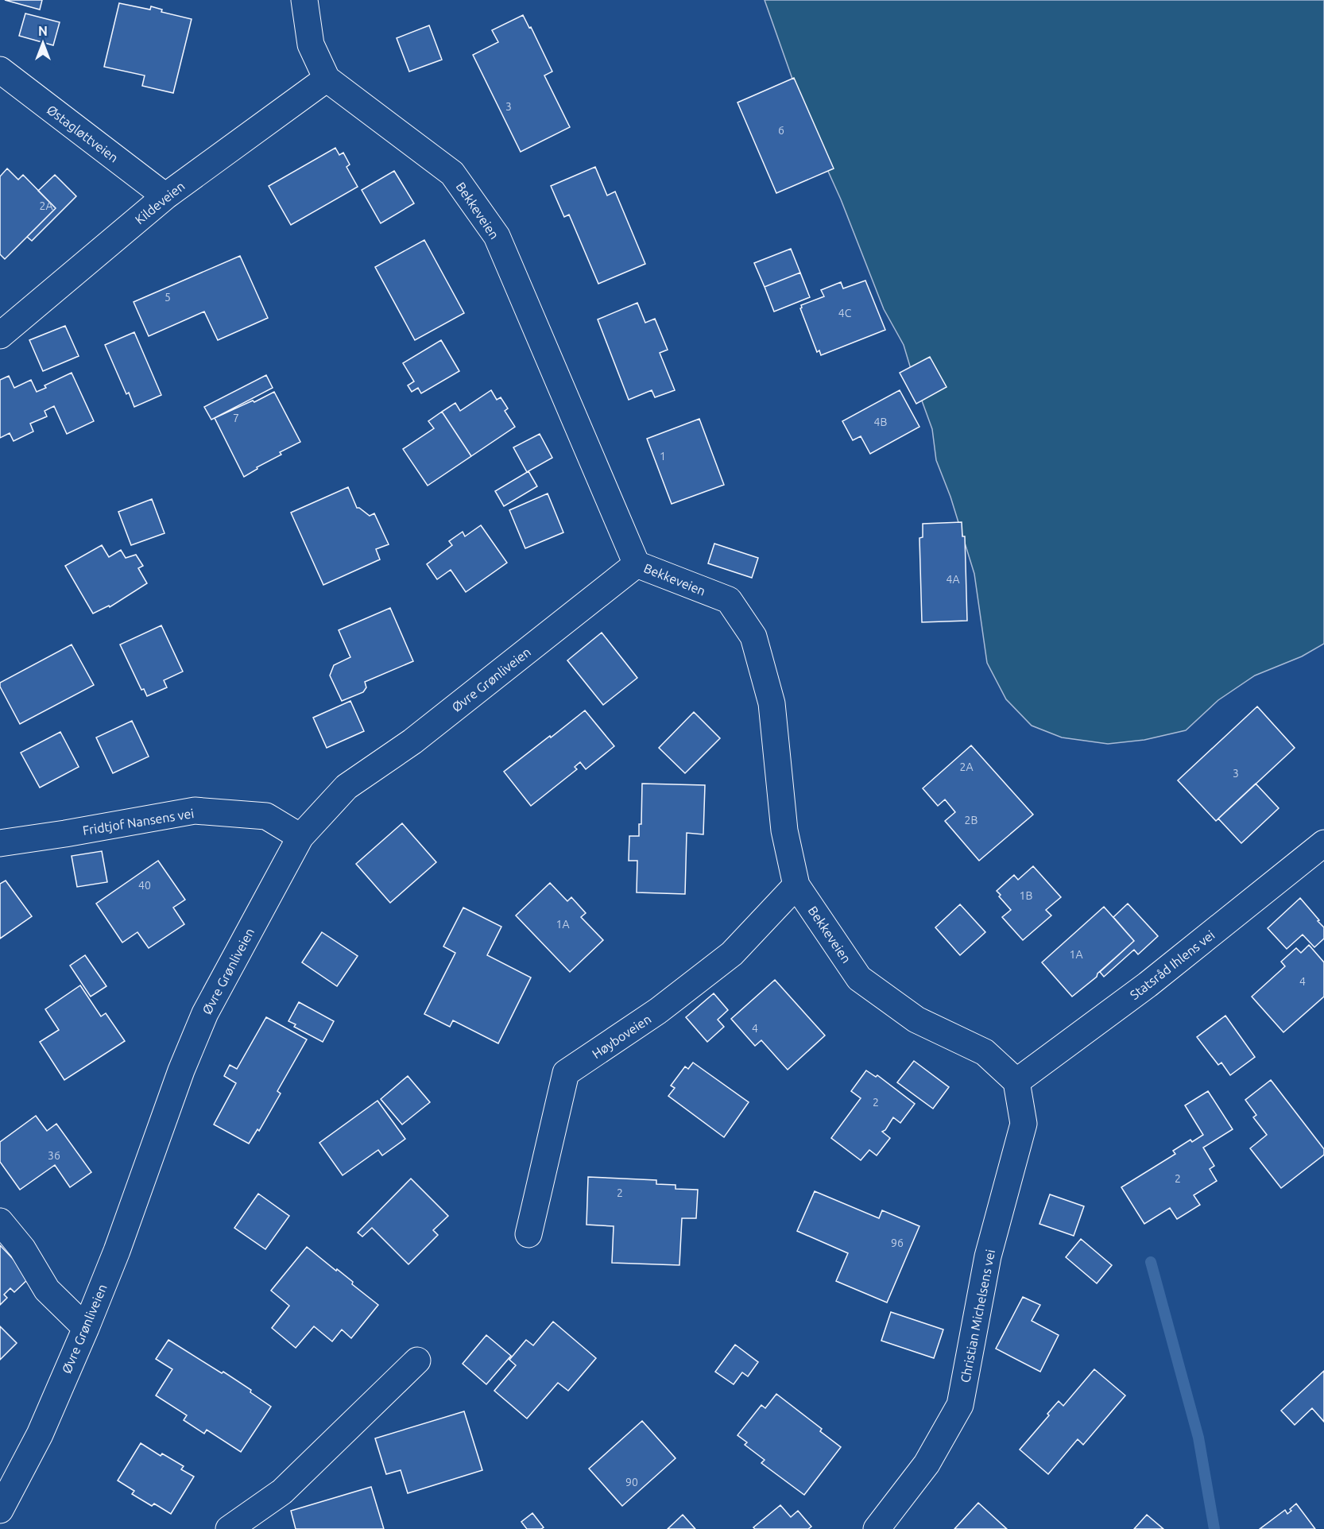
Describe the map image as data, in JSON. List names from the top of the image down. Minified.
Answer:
{"streets":{"street":["Østagløttveien","Kildeveien","Bekkeveien","Øvre Grønliveien","Fridtjof Nansens vei","Statsråd Ihlens vei","Høyboveien","Christian Michelsens vei"]},"crossings":[["Østagløttveien","Kildeveien"],["Kildeveien","Bekkeveien"],["Bekkeveien","Øvre Grønliveien"],["Bekkeveien","Statsråd Ihlens vei"],["Bekkeveien","Høyboveien"],["Bekkeveien","Christian Michelsens vei"],["Øvre Grønliveien","Fridtjof Nansens vei"],["Statsråd Ihlens vei","Christian Michelsens vei"]],"house_numbers":["3","6","2A","5","4C","7","4B","1","4A","2A","3","2B","40","1B","1A","1A","4","4","2","36","2","2","96","90"],"north":"top"}
